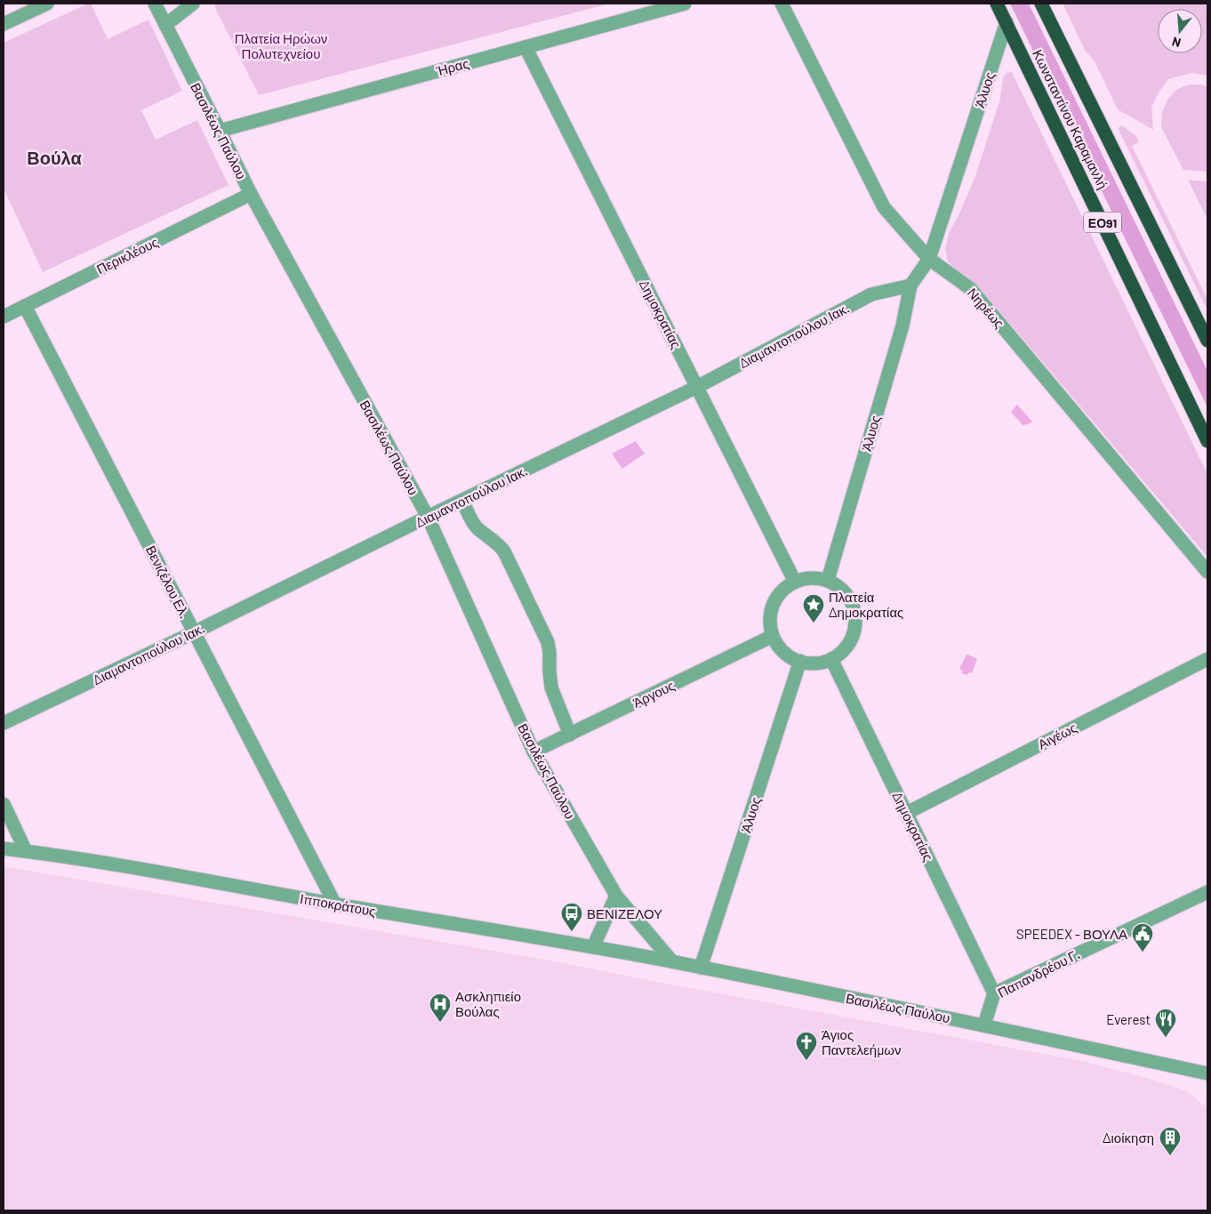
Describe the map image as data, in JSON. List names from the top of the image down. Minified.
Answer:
{"streets":{"highway":["Κωνσταντίνου Καραμανλή","ΕΟ91"],"street":["Ήρας","Άλυος","Βασιλέως Παύλου","Περικλέους","Νηρέως","Δημοκρατίας","Διαμαντοπούλου Ιακ.","Βενιζέλου Ελ.","Άργους","Αιγέως","Ιπποκράτους","Παπανδρέου Γ."]},"crossings":[["Ήρας","Βασιλέως Παύλου"],["Ήρας","Δημοκρατίας"],["Άλυος","Κωνσταντίνου Καραμανλή"],["Άλυος","Βασιλέως Παύλου"],["Άλυος","Νηρέως"],["Άλυος","Δημοκρατίας"],["Άλυος","Διαμαντοπούλου Ιακ."],["Άλυος","Άργους"],["Βασιλέως Παύλου","Περικλέους"],["Βασιλέως Παύλου","Διαμαντοπούλου Ιακ."],["Βασιλέως Παύλου","Άργους"],["Βασιλέως Παύλου","Ιπποκράτους"],["Βασιλέως Παύλου","Παπανδρέου Γ."],["Περικλέους","Βενιζέλου Ελ."],["Δημοκρατίας","Διαμαντοπούλου Ιακ."],["Δημοκρατίας","Άργους"],["Δημοκρατίας","Αιγέως"],["Δημοκρατίας","Παπανδρέου Γ."],["Διαμαντοπούλου Ιακ.","Βενιζέλου Ελ."],["Βενιζέλου Ελ.","Ιπποκράτους"]],"districts":["Βούλα"],"parks":["Πλατεία Ηρώων Πολυτεχνείου"],"places":{"place":["Πλατεία Δημοκρατίας"],"bus stop":["ΒΕΝΙΖΕΛΟΥ"],"public building":["SPEEDEX - ΒΟΥΛΑ"],"hospital":["Ασκληπιείο Βούλας"],"restaurant":["Everest"],"church":["Άγιος Παντελεήμων"],"building":["Διοίκηση"]},"north":"bottom"}
